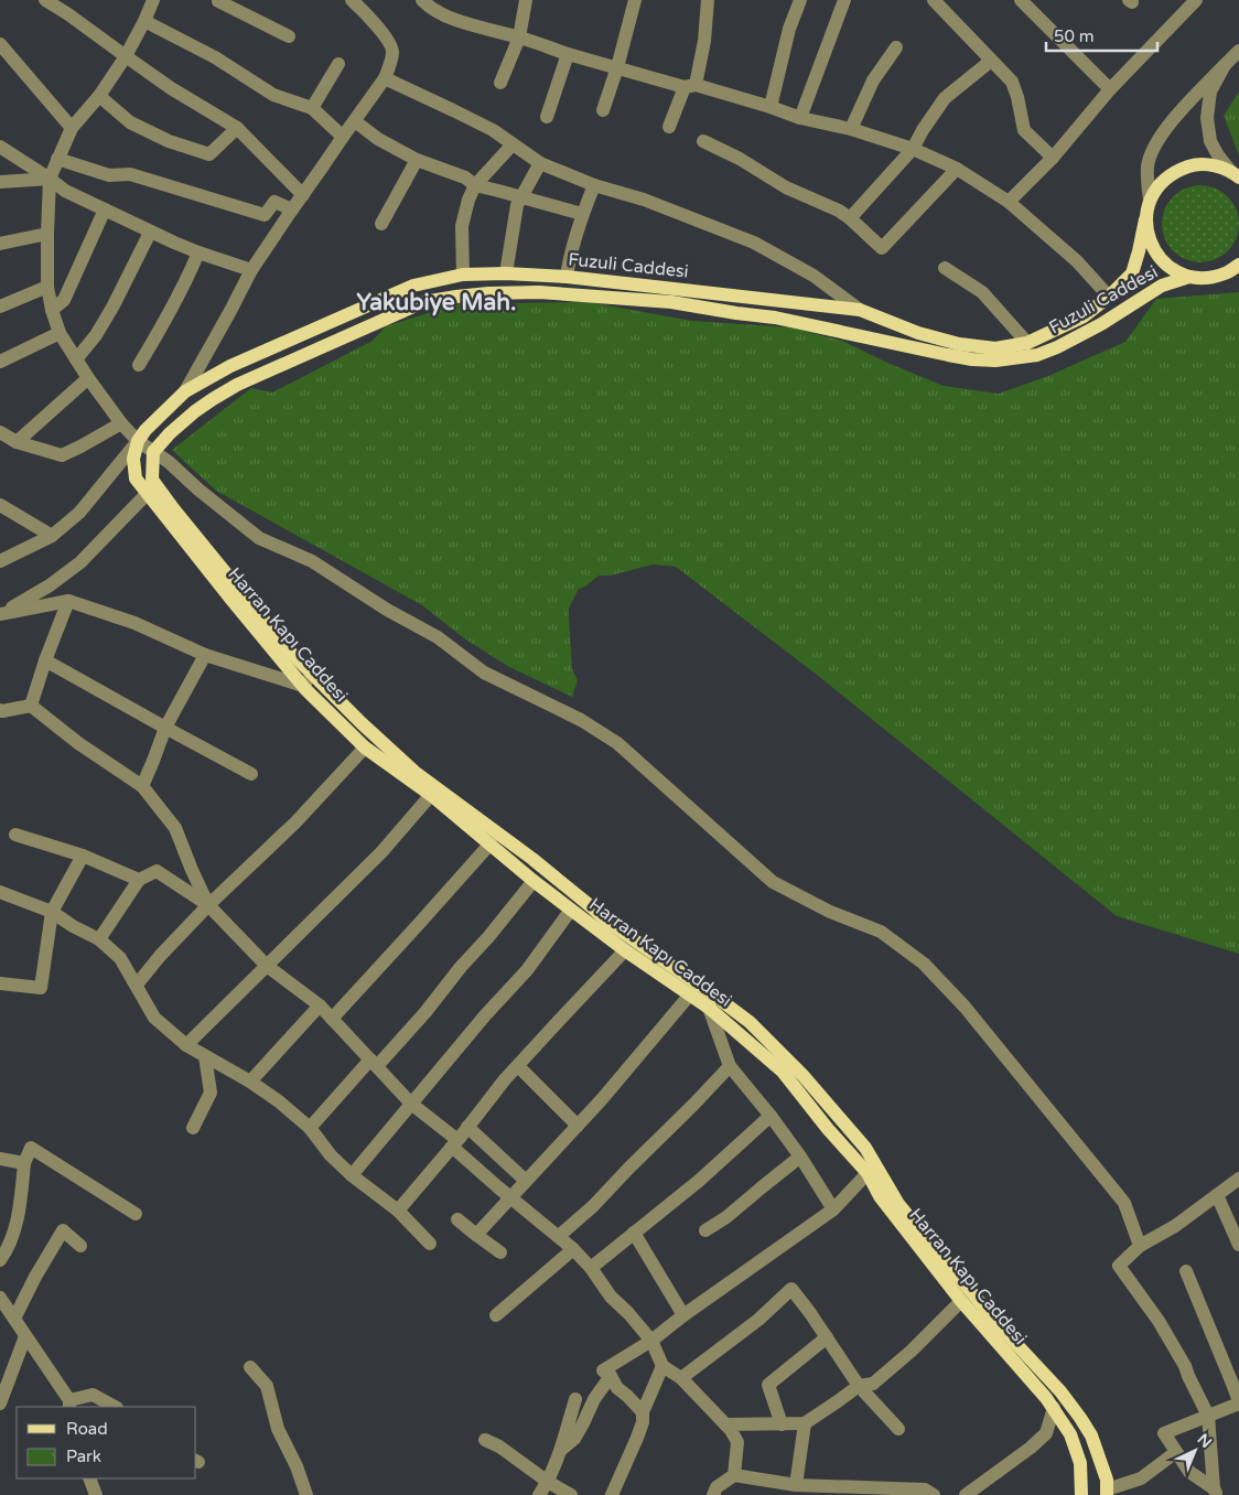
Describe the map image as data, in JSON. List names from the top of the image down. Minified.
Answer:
{"streets":{"main road":["Fuzuli Caddesi","Harran Kapı Caddesi"]},"crossings":[["Fuzuli Caddesi","Harran Kapı Caddesi"]],"districts":["Yakubiye Mah."],"legend":["Road","Park"],"scale_bar":"50 m","north":"top right"}
